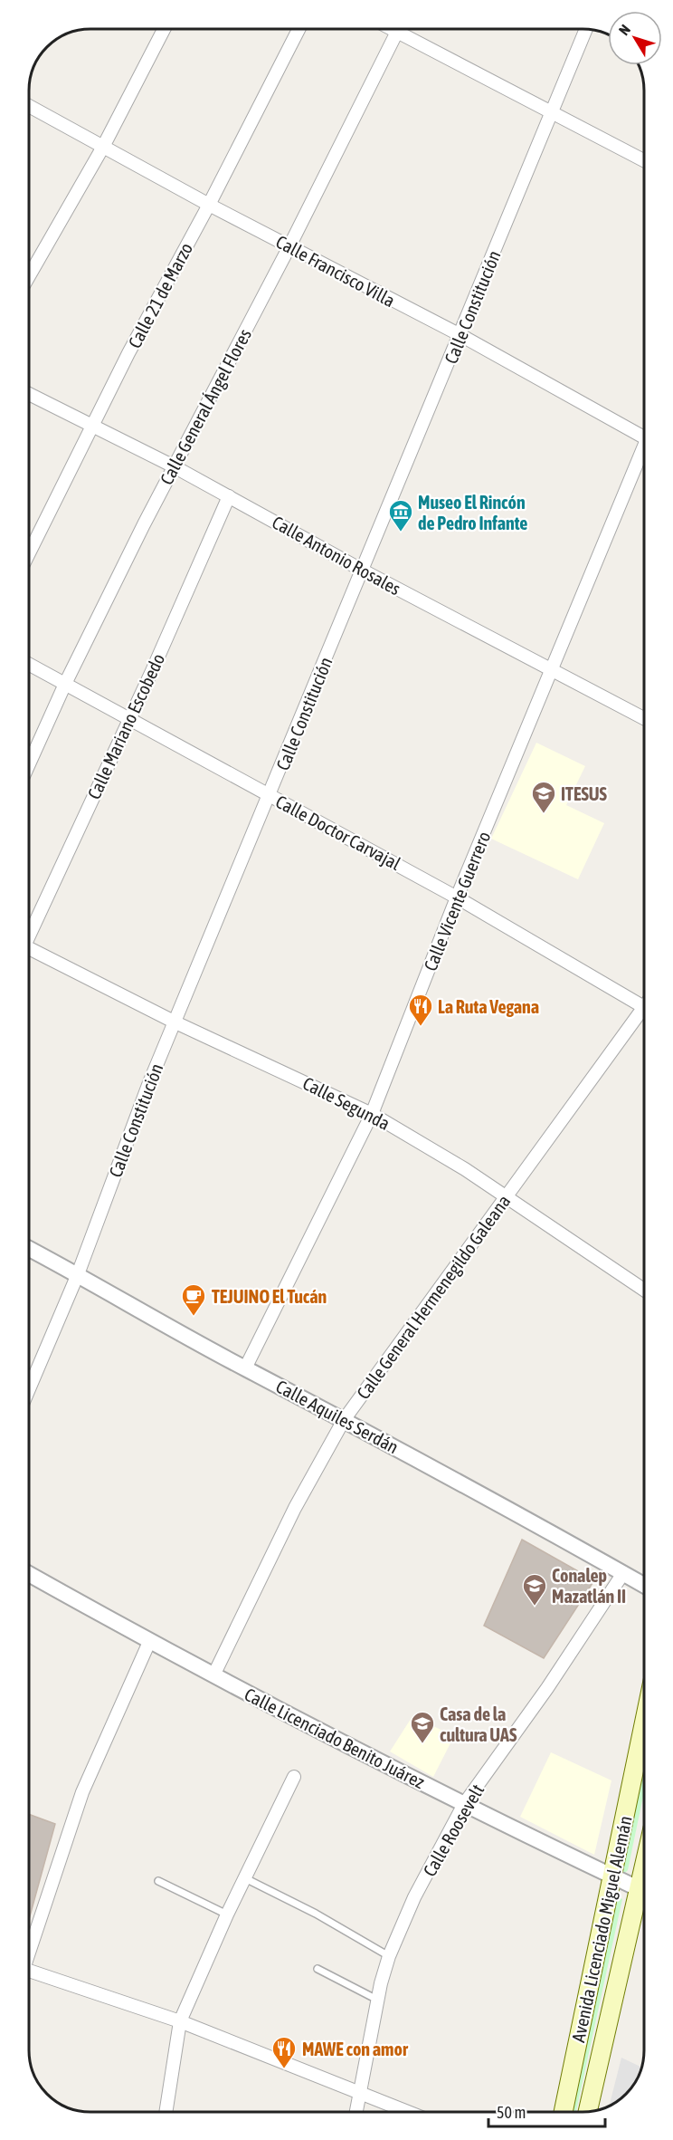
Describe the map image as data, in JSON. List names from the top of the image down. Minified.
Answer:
{"streets":{"main road":["Avenida Licenciado Miguel Alemán"],"street":["Calle Francisco Villa","Calle 21 de Marzo","Calle Constitución","Calle General Ángel Flores","Calle Antonio Rosales","Calle Mariano Escobedo","Calle Doctor Carvajal","Calle Vicente Guerrero","Calle Segunda","Calle General Hermenegildo Galeana","Calle Aquiles Serdán","Calle Licenciado Benito Juárez","Calle Roosevelt"]},"crossings":[["Calle Francisco Villa","Calle 21 de Marzo"],["Calle Francisco Villa","Calle Constitución"],["Calle Francisco Villa","Calle General Ángel Flores"],["Calle 21 de Marzo","Calle Antonio Rosales"],["Calle Constitución","Calle Antonio Rosales"],["Calle Constitución","Calle Doctor Carvajal"],["Calle Constitución","Calle Segunda"],["Calle Constitución","Calle Aquiles Serdán"],["Calle General Ángel Flores","Calle Antonio Rosales"],["Calle General Ángel Flores","Calle Doctor Carvajal"],["Calle Antonio Rosales","Calle Mariano Escobedo"],["Calle Antonio Rosales","Calle Vicente Guerrero"],["Calle Mariano Escobedo","Calle Doctor Carvajal"],["Calle Doctor Carvajal","Calle Vicente Guerrero"],["Calle Vicente Guerrero","Calle Segunda"],["Calle Vicente Guerrero","Calle Aquiles Serdán"],["Calle Segunda","Calle General Hermenegildo Galeana"],["Calle General Hermenegildo Galeana","Calle Aquiles Serdán"],["Calle General Hermenegildo Galeana","Calle Licenciado Benito Juárez"],["Calle Aquiles Serdán","Calle Roosevelt"],["Calle Licenciado Benito Juárez","Calle Roosevelt"],["Calle Licenciado Benito Juárez","Avenida Licenciado Miguel Alemán"]],"places":{"museum":["Museo El Rincón de Pedro Infante"],"school or university":["ITESUS","Conalep Mazatlán II","Casa de la cultura UAS"],"restaurant":["La Ruta Vegana","MAWE con amor"],"cafe":["TEJUINO El Tucán"]},"scale_bar":"50 m","north":"top left"}
